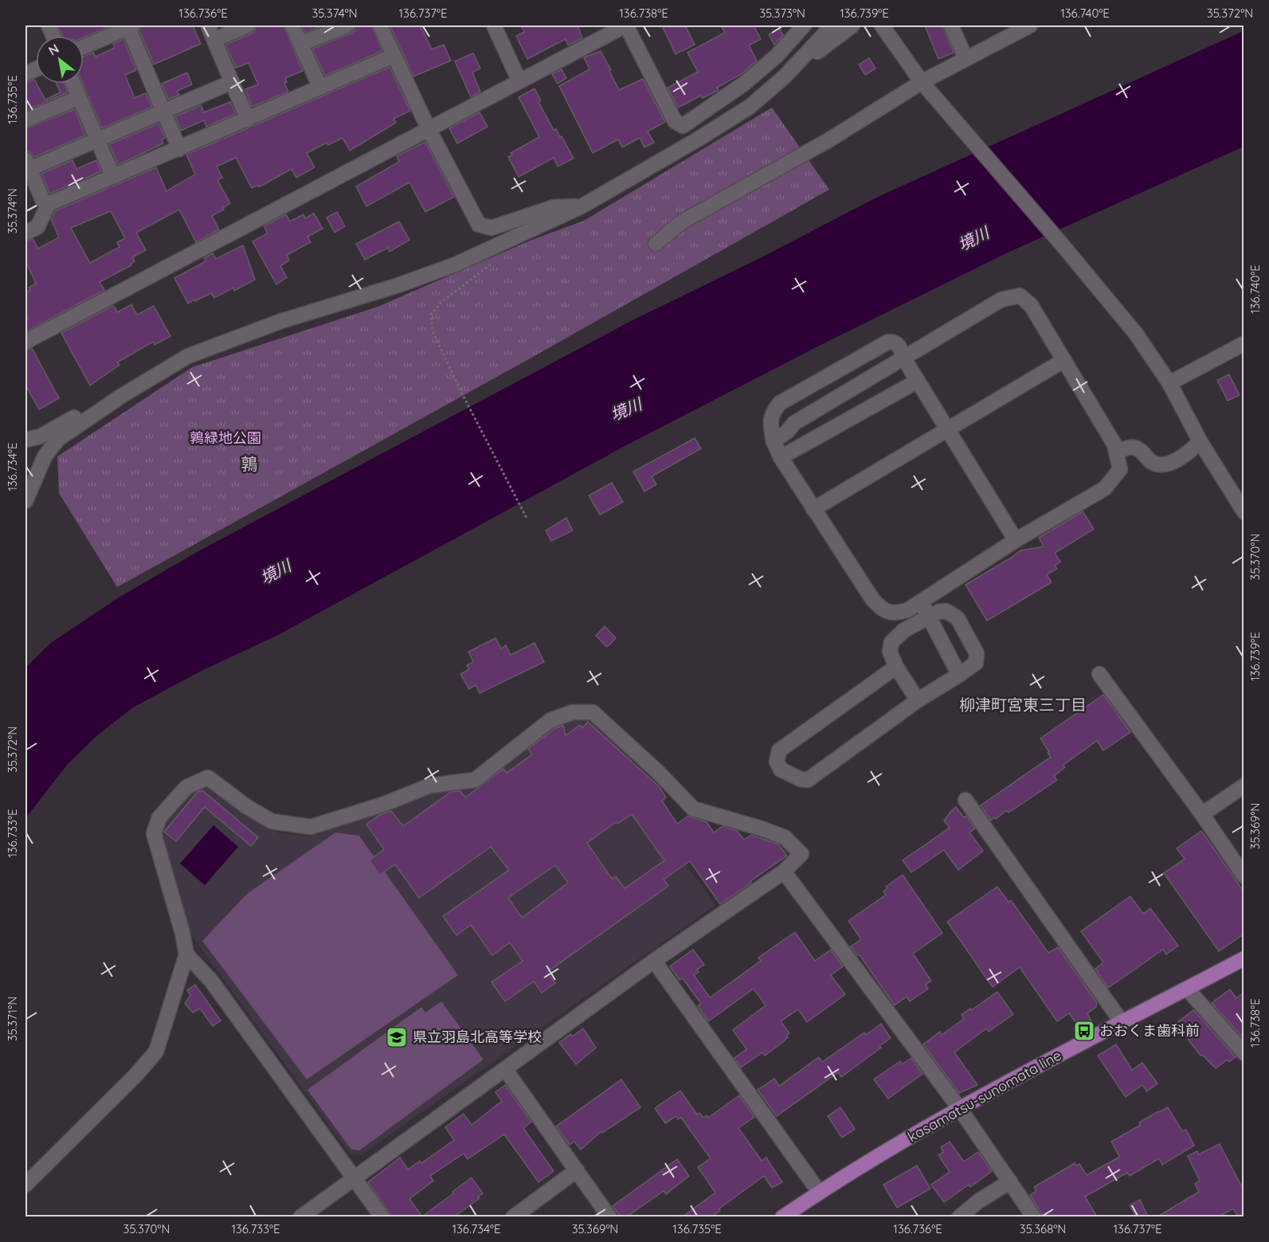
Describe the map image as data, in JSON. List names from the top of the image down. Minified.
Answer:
{"streets":{"main road":["kasamatsu-sunomata line"]},"districts":["鶉","柳津町宮東三丁目"],"water":["境川"],"parks":["鶉緑地公園"],"places":{"bus stop":["おおくま歯科前"],"school or university":["県立羽島北高等学校"]},"north":"top left","coordinates":["136.736°E","35.374°N","136.737°E","136.738°E","35.373°N","136.739°E","136.740°E","35.372°N","136.735°E","136.734°E","35.370°N","35.369°N","136.733°E","35.371°N","35.368°N"]}
